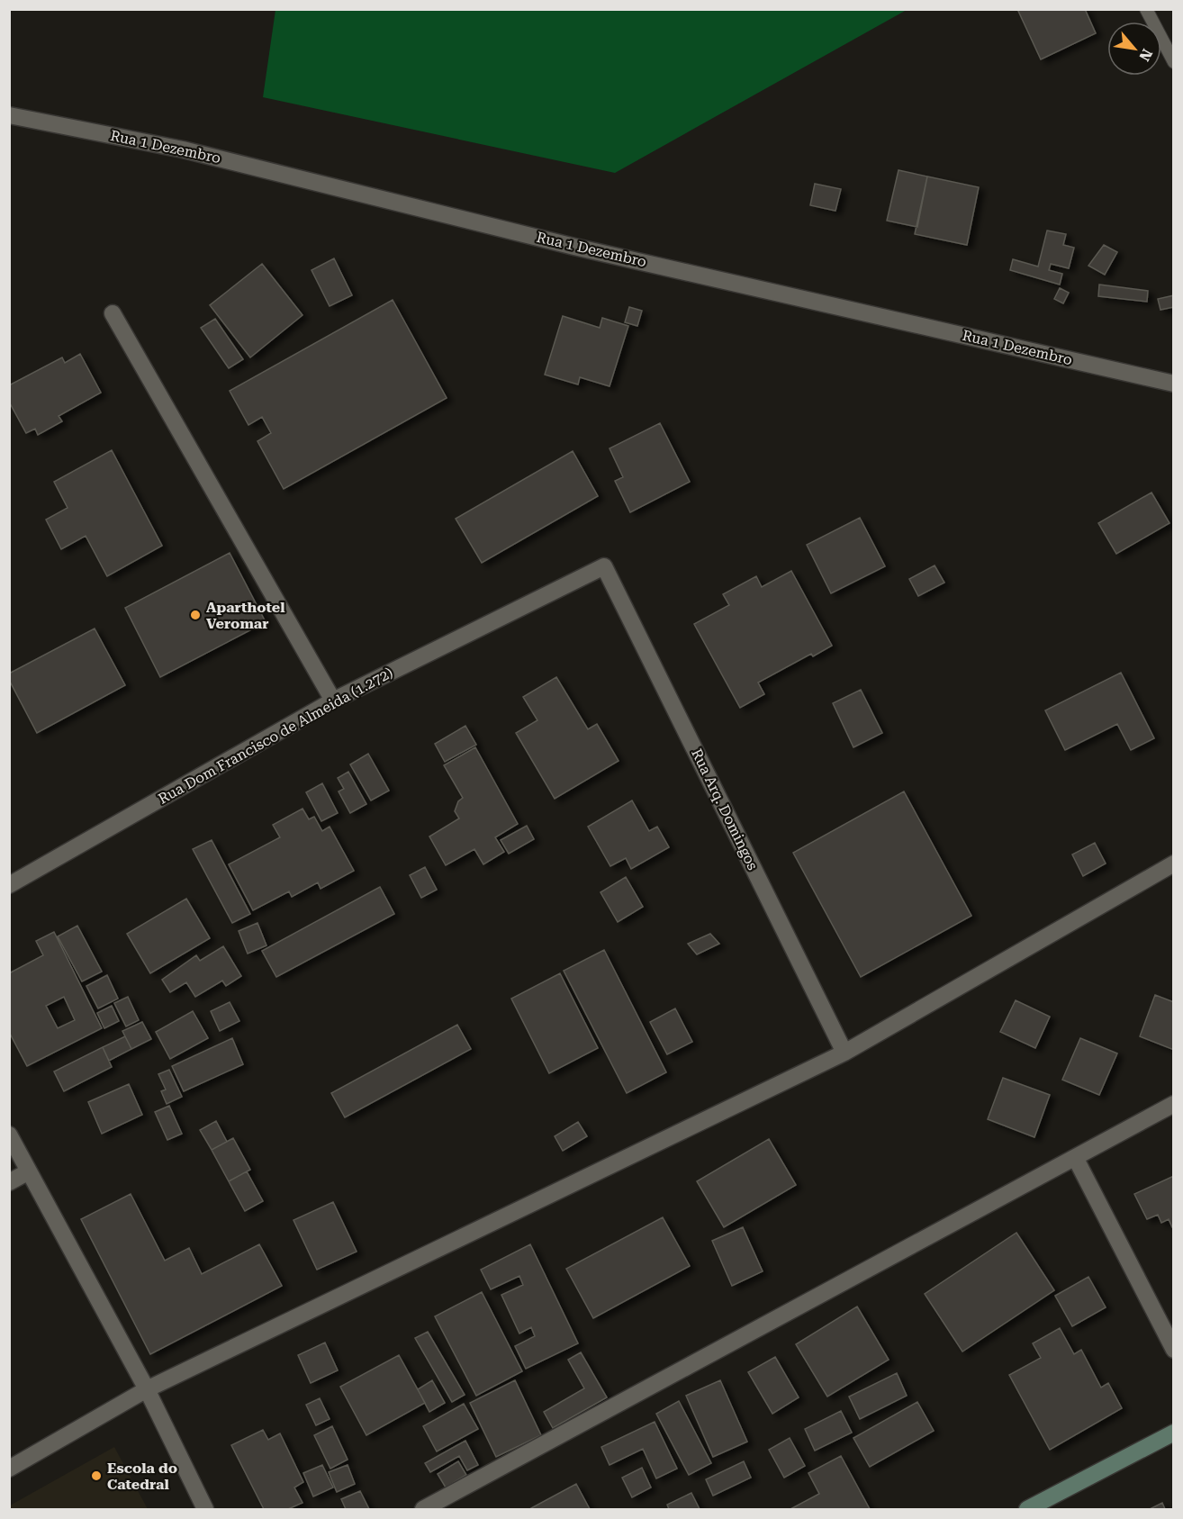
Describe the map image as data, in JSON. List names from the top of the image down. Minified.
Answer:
{"streets":{"street":["Rua 1 Dezembro","Rua Dom Francisco de Almeida (1.272)","Rua Arq. Domingos"]},"crossings":[["Rua Dom Francisco de Almeida (1.272)","Rua Arq. Domingos"]],"places":["Aparthotel Veromar","Escola do Catedral"],"north":"bottom right"}
